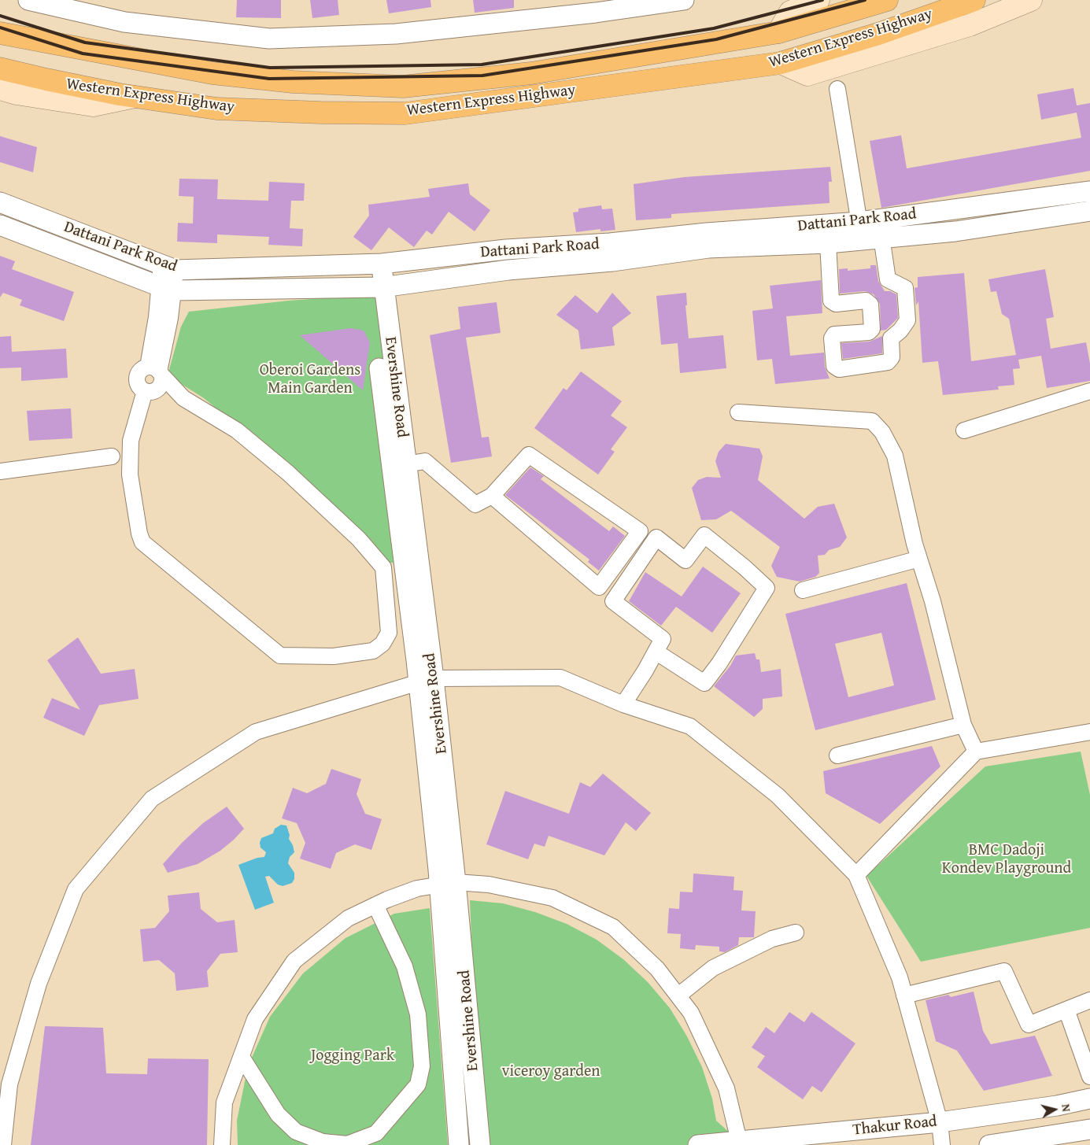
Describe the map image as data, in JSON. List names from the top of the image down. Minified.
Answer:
{"streets":{"highway":["Western Express Highway"],"street":["Dattani Park Road","Evershine Road","Thakur Road"]},"crossings":[["Dattani Park Road","Evershine Road"]],"parks":["Oberoi Gardens Main Garden","BMC Dadoji Kondev Playground","Jogging Park","viceroy garden"],"north":"right"}
